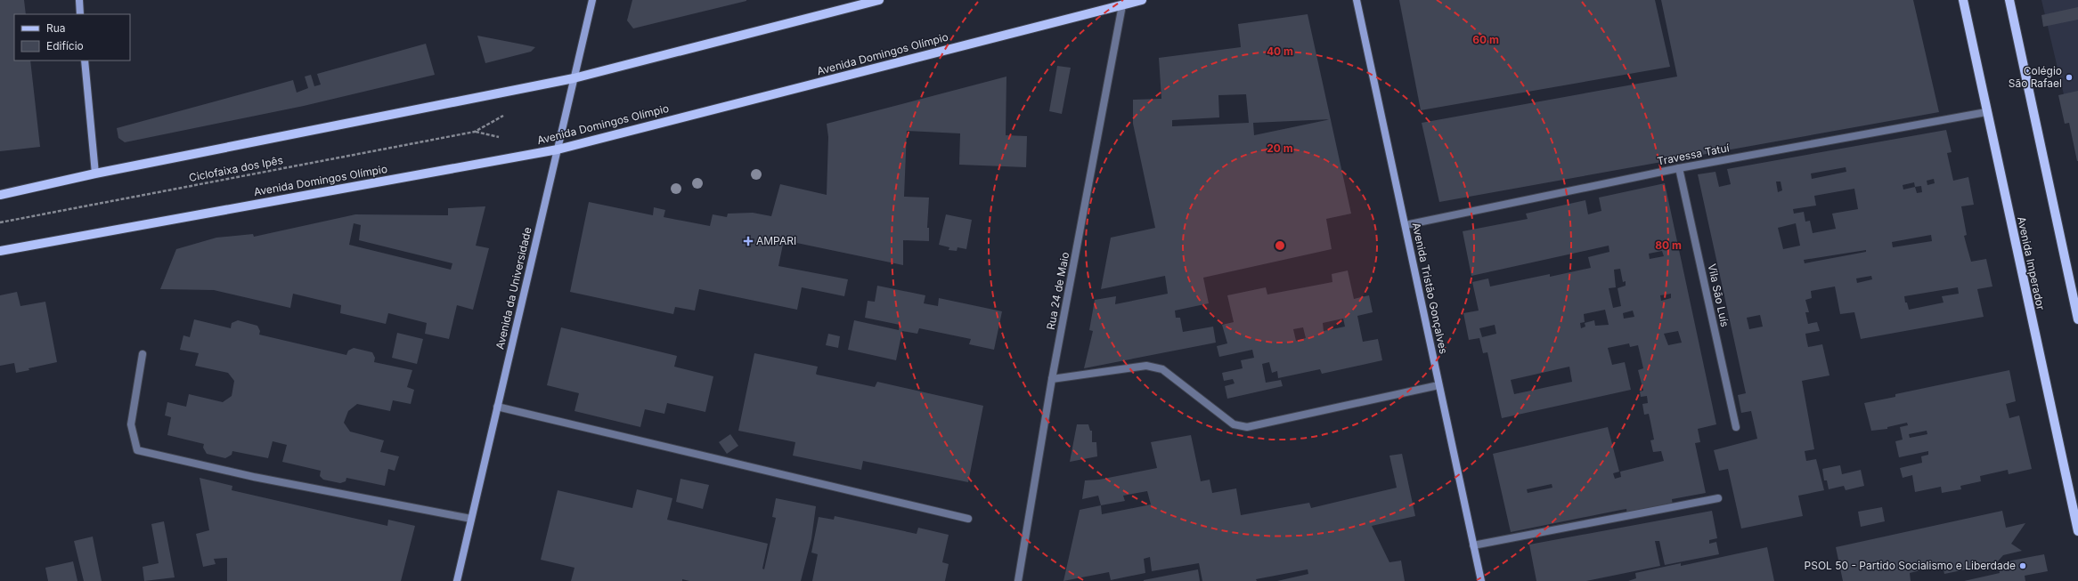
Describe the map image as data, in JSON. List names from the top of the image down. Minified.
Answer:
{"streets":{"main road":["Avenida Domingos Olímpio","Avenida Imperador"],"street":["Travessa Tatuí","Avenida da Universidade","Avenida Tristão Gonçalves","Rua 24 de Maio","Vila São Luís"],"path":["Ciclofaixa dos Ipês"]},"crossings":[["Avenida Domingos Olímpio","Avenida da Universidade"],["Avenida Domingos Olímpio","Rua 24 de Maio"],["Travessa Tatuí","Avenida Imperador"],["Travessa Tatuí","Avenida Tristão Gonçalves"],["Travessa Tatuí","Vila São Luís"]],"places":{"other":["Colégio São Rafael","PSOL 50 - Partido Socialismo e Liberdade"],"health":["AMPARI"]},"legend":["Rua","Edifício"],"rings":["60 m","40 m","20 m","80 m"]}
